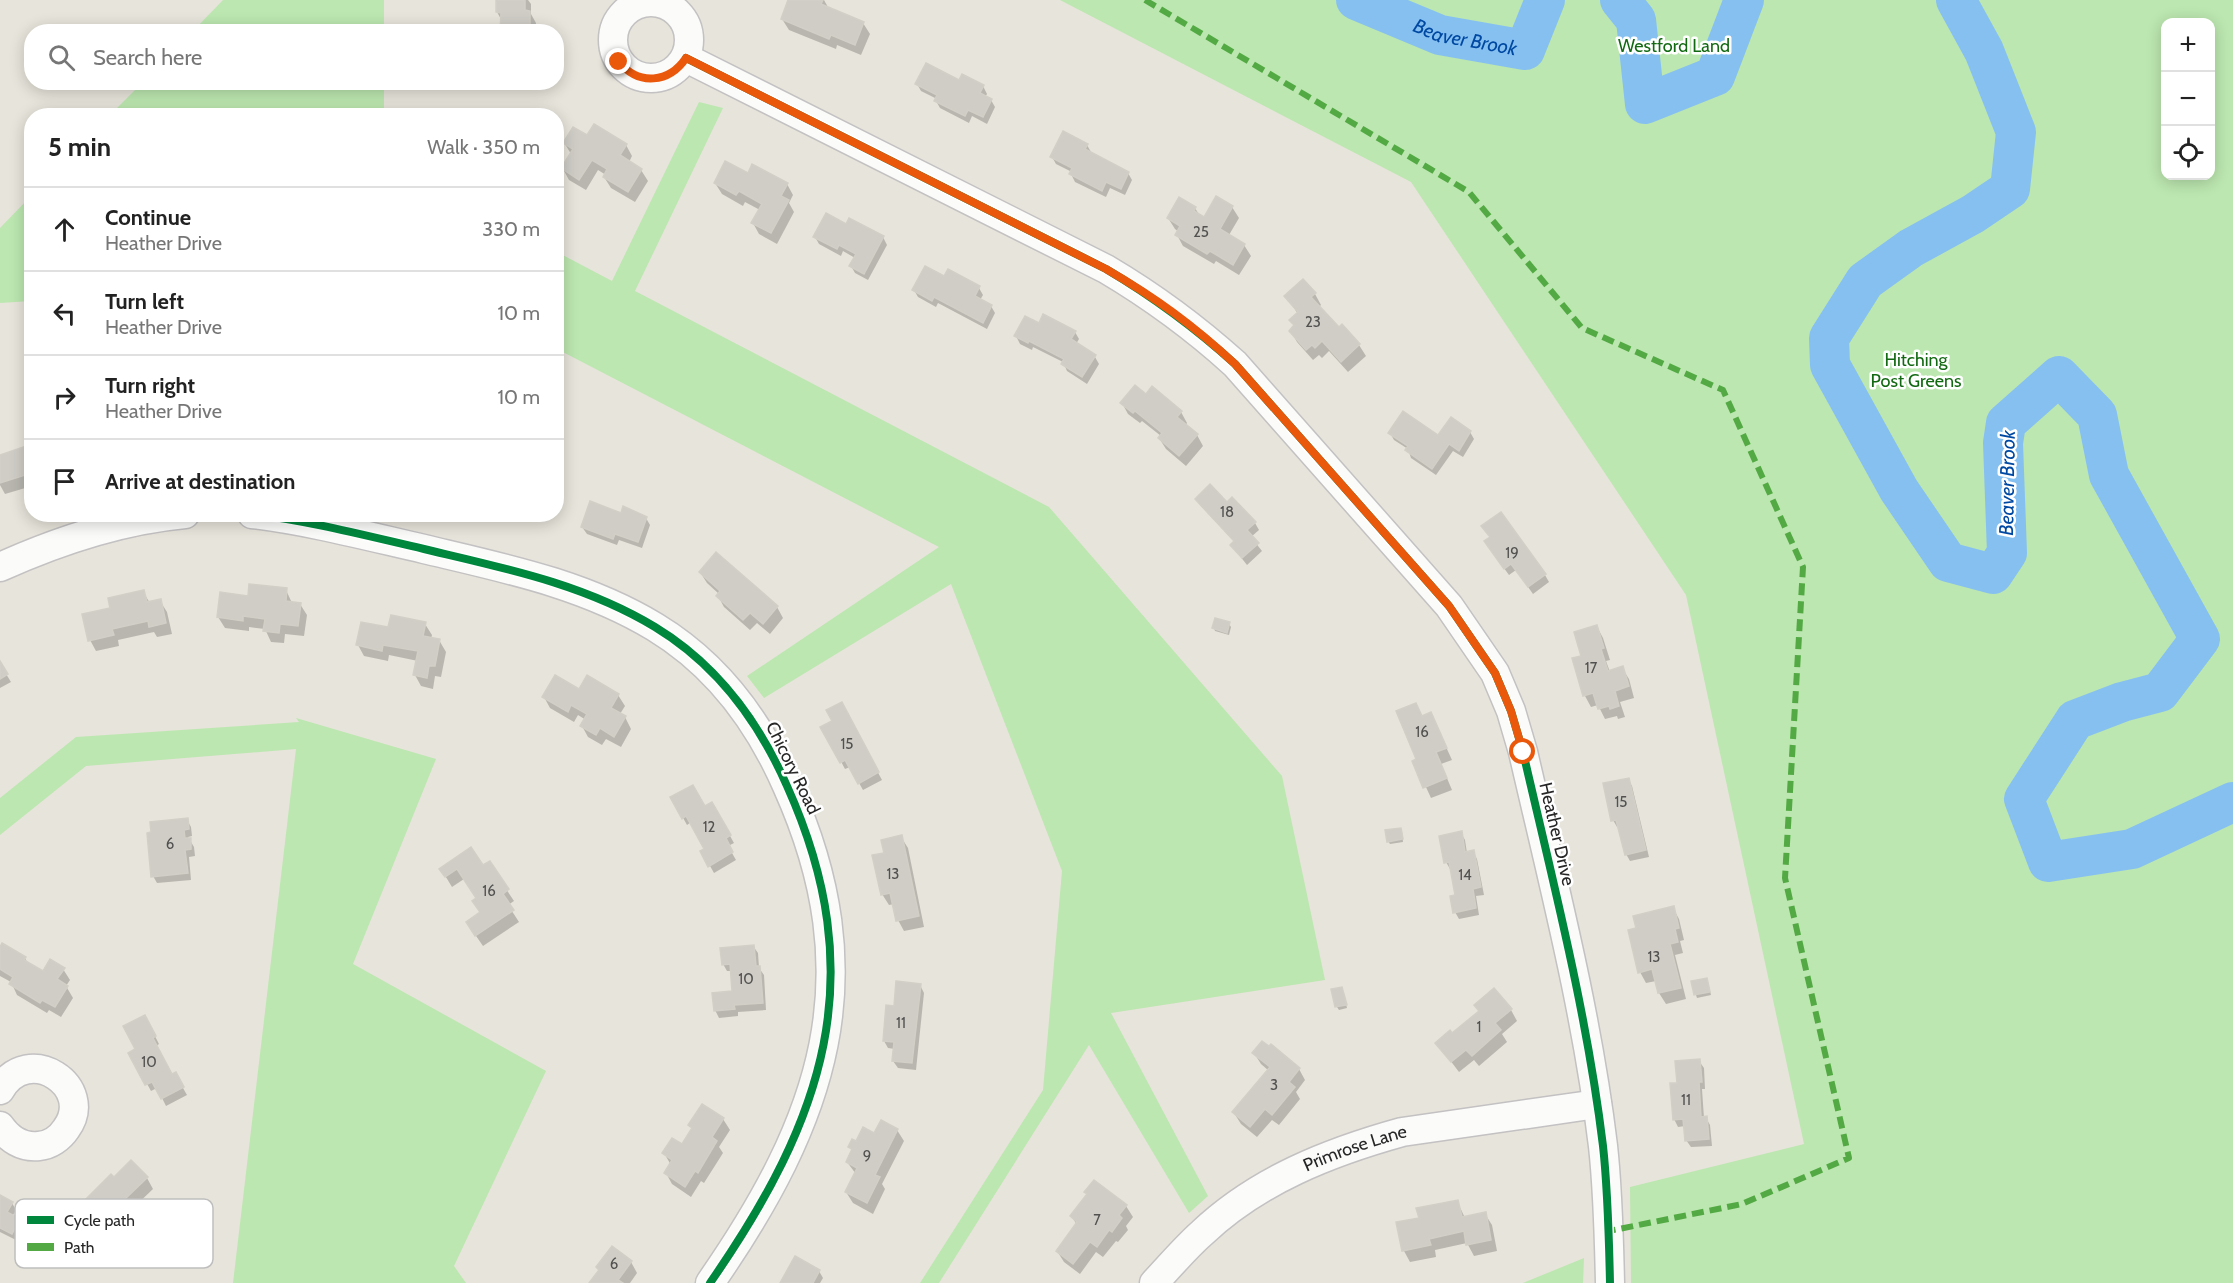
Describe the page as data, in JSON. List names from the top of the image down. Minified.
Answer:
{"streets":{"street":["Chicory Road","Heather Drive","Primrose Lane"]},"crossings":[["Heather Drive","Primrose Lane"]],"water":["Beaver Brook"],"parks":["Westford Land","Hitching Post Greens"],"house_numbers":["25","23","18","19","17","16","15","15","12","6","13","14","16","13","10","11","1","10","3","11","9","7","6"],"legend":["Cycle path","Path"],"page":{"map_buttons":["+","−"],"search":"Search here","heading":["5 min","Walk · 350 m"],"list":[["Continue","Heather Drive","330 m"],["Turn left","Heather Drive","10 m"],["Turn right","Heather Drive","10 m"],"Arrive at destination"]}}
